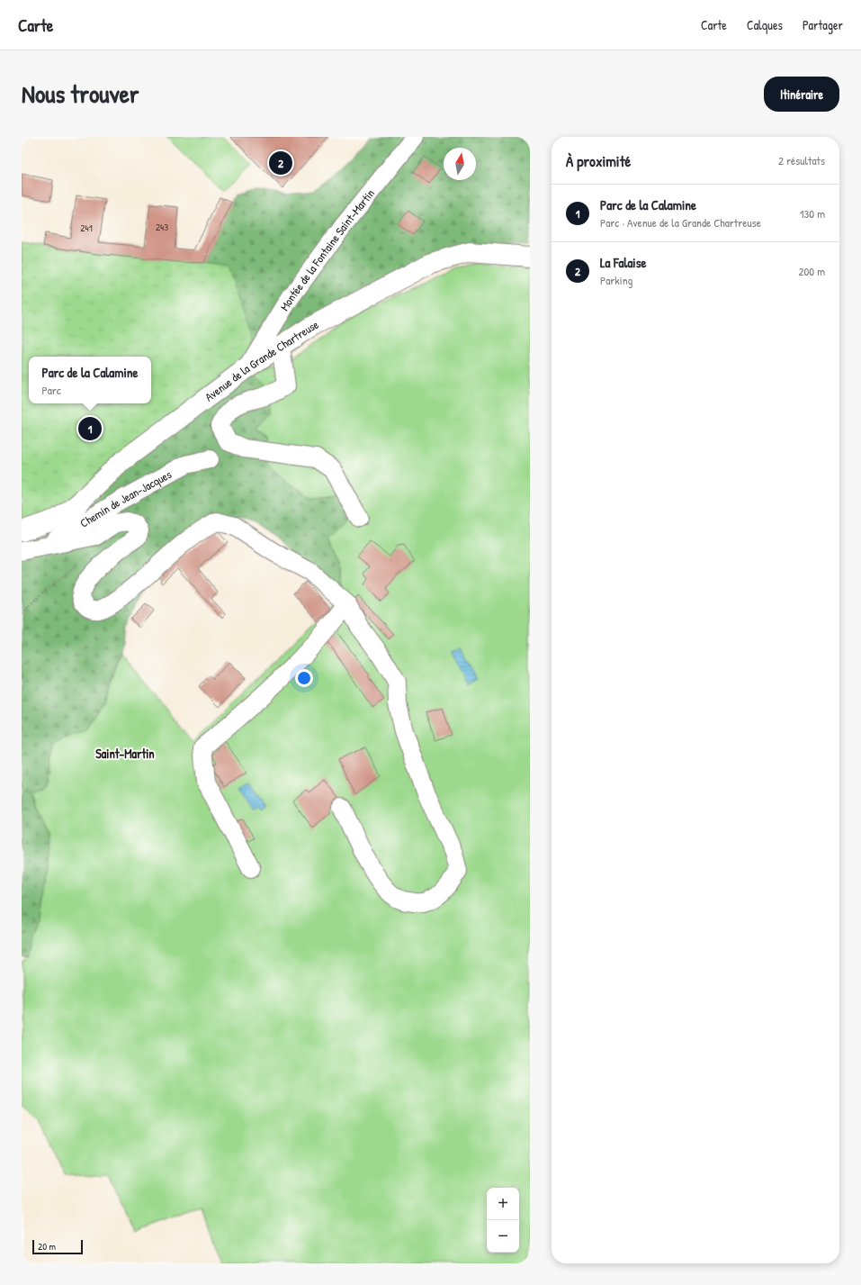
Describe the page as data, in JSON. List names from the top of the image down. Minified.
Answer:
{"streets":{"main road":["Avenue de la Grande Chartreuse"],"street":["Montée de la Fontaine Saint-Martin","Chemin de Jean-Jacques"]},"crossings":[["Montée de la Fontaine Saint-Martin","Avenue de la Grande Chartreuse"]],"districts":["Saint-Martin"],"house_numbers":["243","241"],"scale_bar":"20 m","north":"top","page":{"header":"Carte","nav":["Carte","Calques","Partager"],"title":"Nous trouver","buttons":"Itinéraire","heading":["À proximité","2 résultats"],"pins":["2","1"],"list":[{"mark":"1","name":"Parc de la Calamine","note":"Parc · Avenue de la Grande Chartreuse","value":"130 m"},{"mark":"2","name":"La Falaise","note":"Parking","value":"200 m"}],"popup":["Parc de la Calamine","Parc"],"map_buttons":["+","−"],"scale":"20 m"}}
